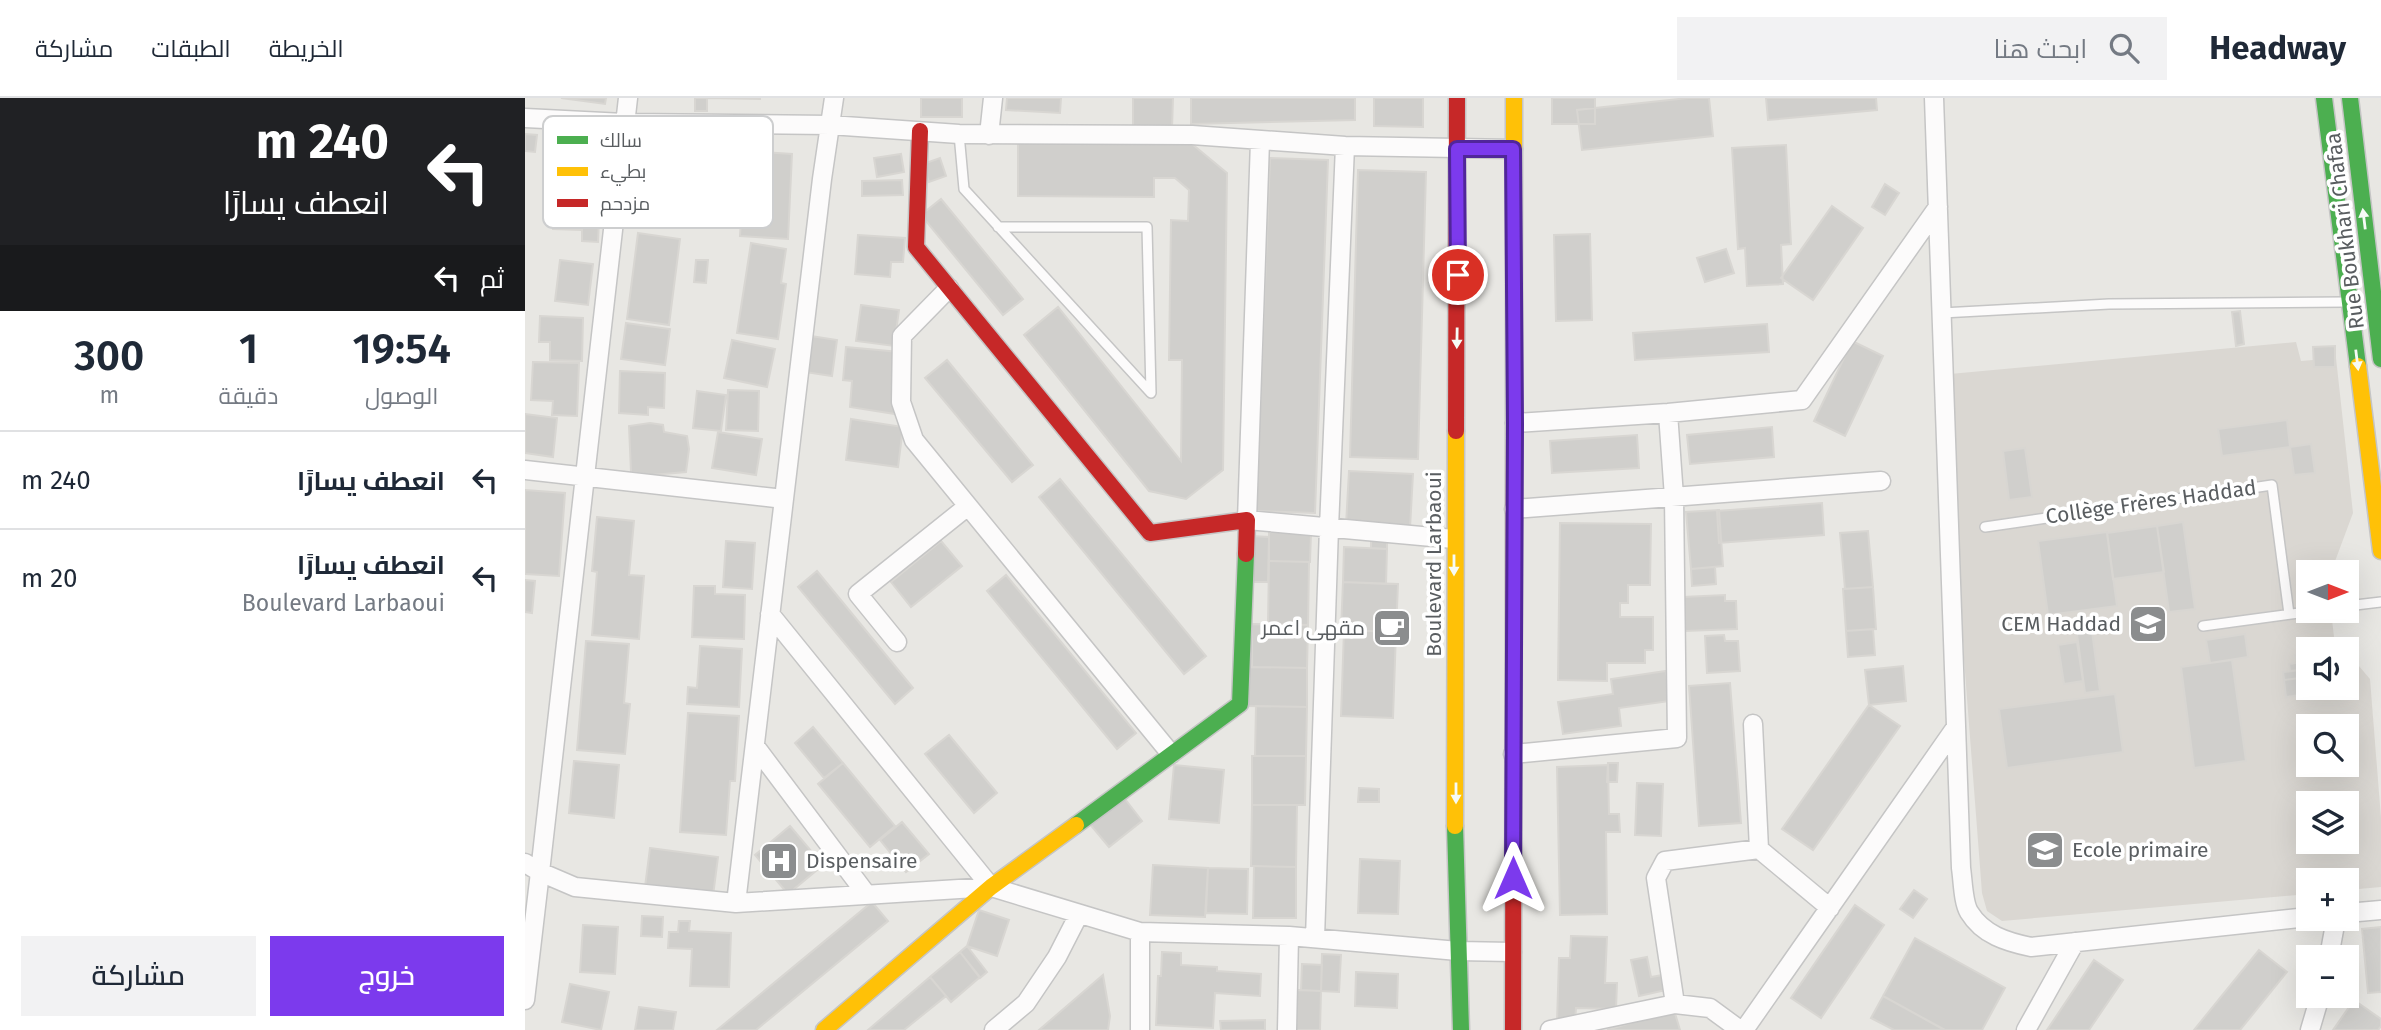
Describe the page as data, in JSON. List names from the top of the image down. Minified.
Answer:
{"streets":{"main road":["Rue Boukhari Chafaa","Boulevard Larbaoui"],"lane":["Collège Frères Haddad"]},"places":{"school or university":["CEM Haddad","Ecole primaire"],"cafe":["مقهى اعمر"],"hospital":["Dispensaire"]},"legend":["سالك","بطيء","مزدحم"],"north":"right","page":{"header":"Headway","search":"ابحث هنا","nav":["الخريطة","الطبقات","مشاركة"],"turn":["240 m","انعطف يسارًا"],"then":"ثم","eta":["19:54","الوصول","1","دقيقة","300","m"],"list":[{"name":"انعطف يسارًا","value":"240 m"},{"name":"انعطف يسارًا","note":"Boulevard Larbaoui","value":"20 m"}],"map_buttons":["+","−"],"buttons":["خروج","مشاركة"]}}
